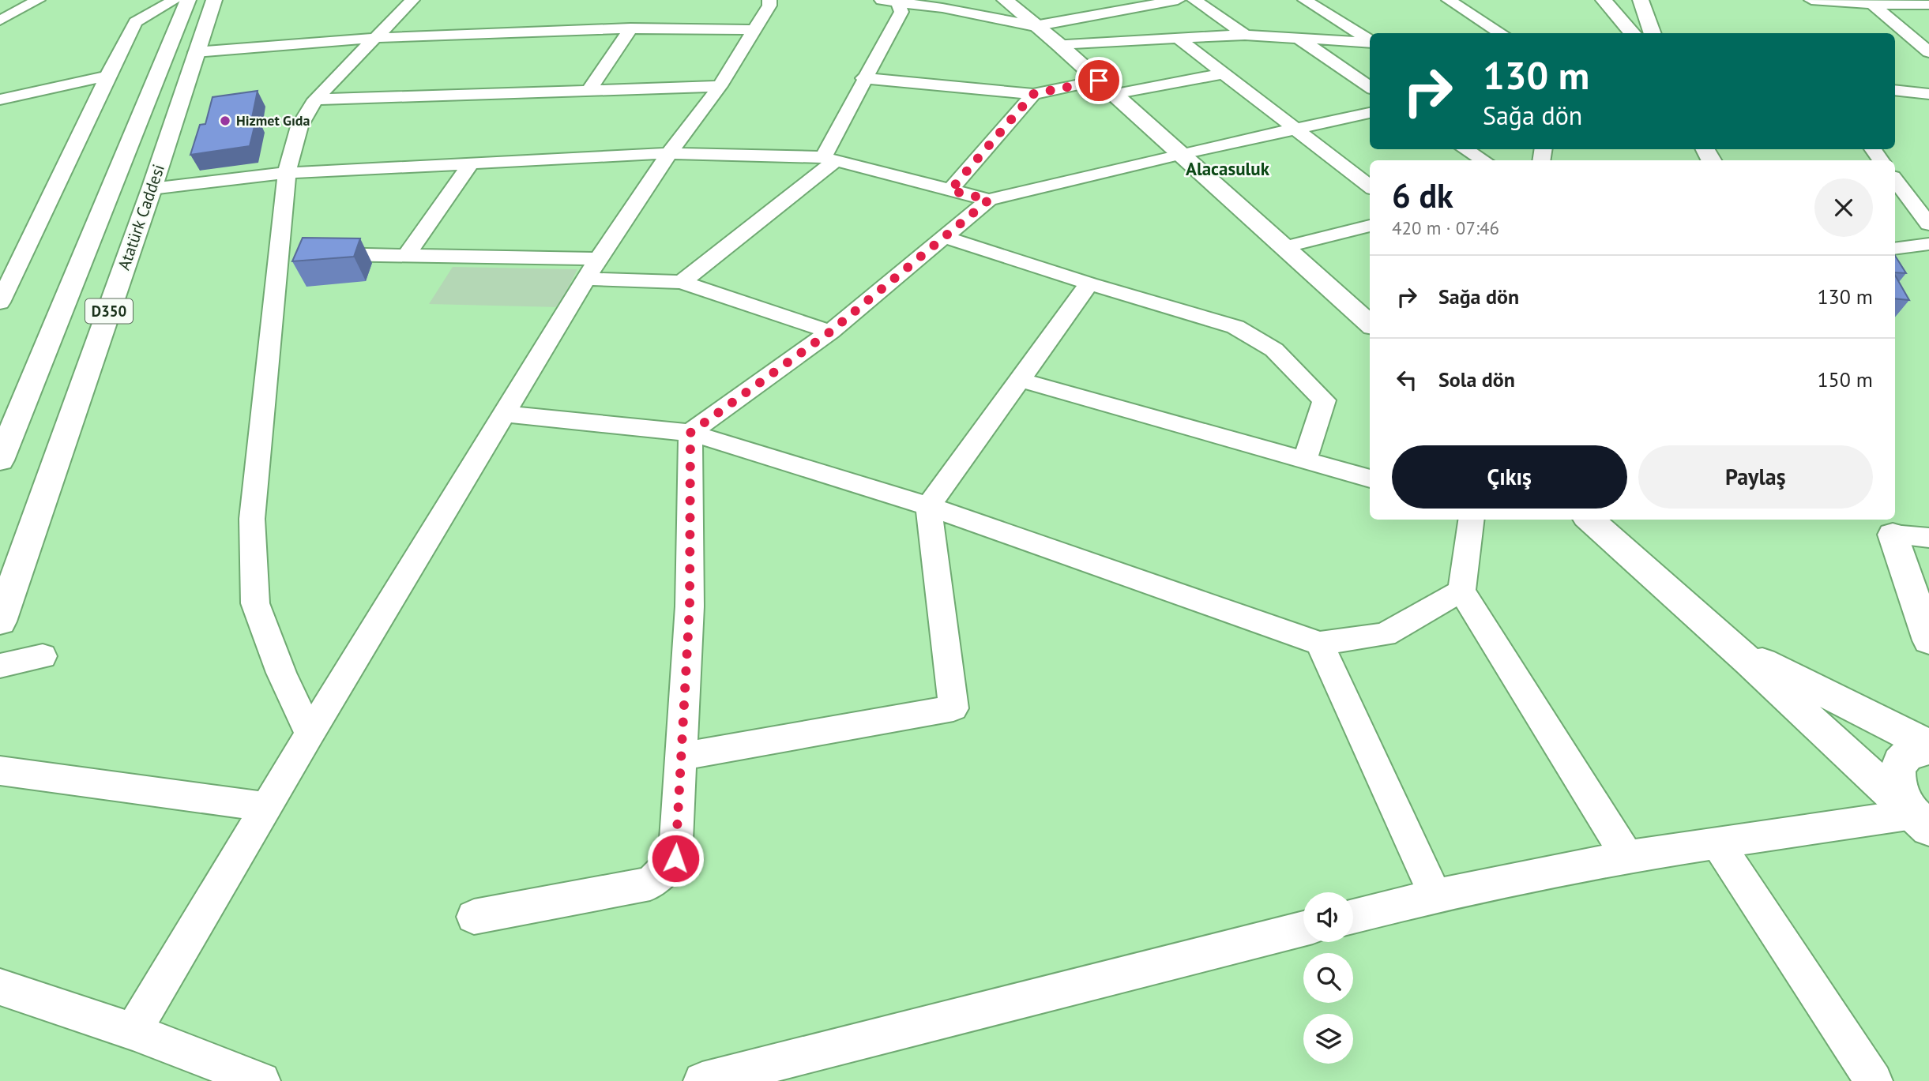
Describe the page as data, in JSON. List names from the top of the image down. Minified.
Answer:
{"streets":{"main road":["Atatürk Caddesi","D350"]},"districts":["Alacasuluk"],"places":["Hizmet Gıda"],"page":{"turn":["130 m","Sağa dön"],"heading":["6 dk","420 m · 07:46"],"list":[{"name":"Sağa dön","value":"130 m"},{"name":"Sola dön","value":"150 m"}],"buttons":["Çıkış","Paylaş"]}}
